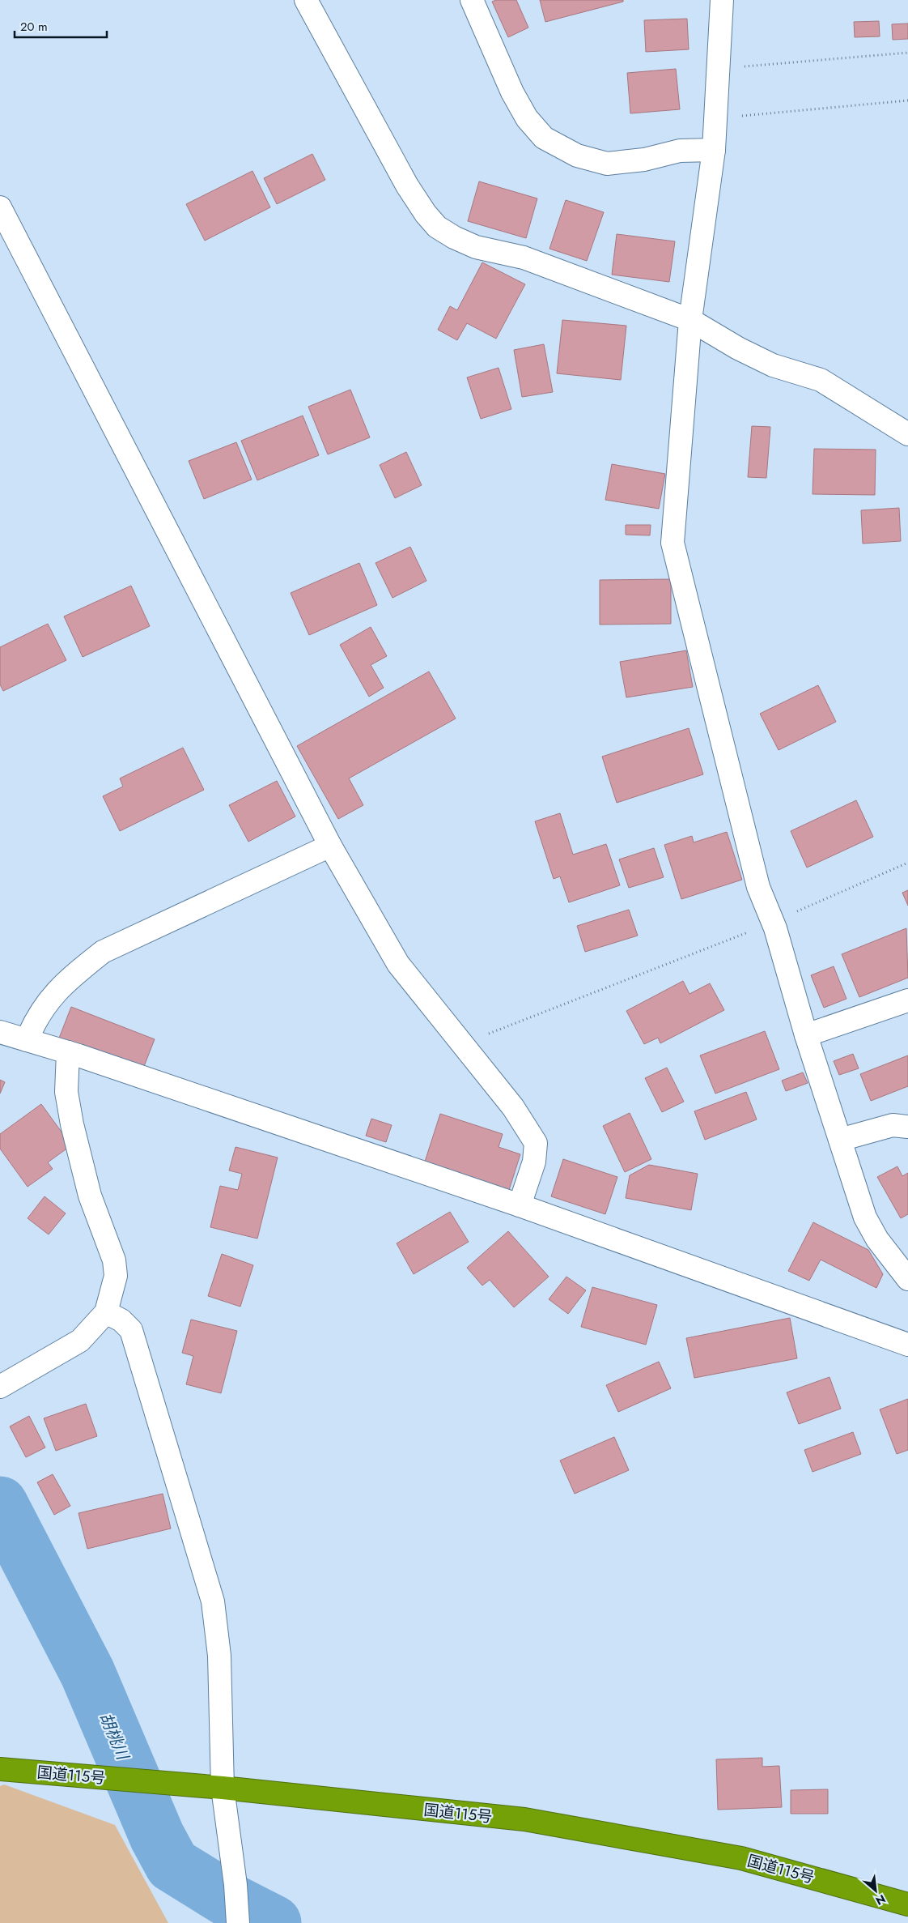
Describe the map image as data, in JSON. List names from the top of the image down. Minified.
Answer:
{"streets":{"highway":["国道115号"]},"water":["胡桃川"],"scale_bar":"20 m","north":"bottom right"}
